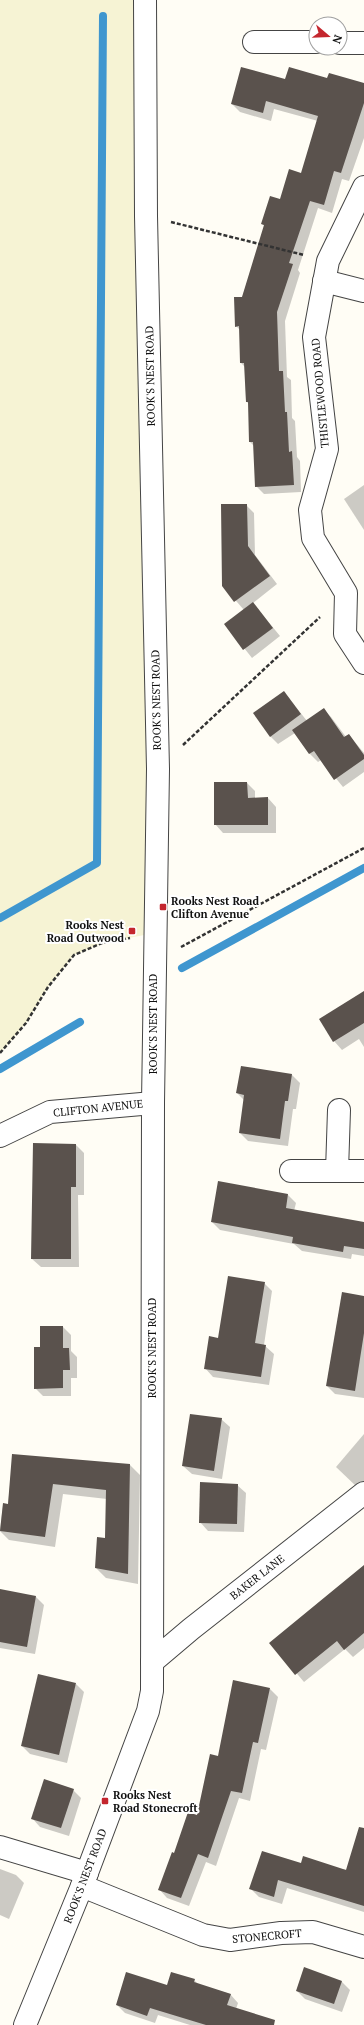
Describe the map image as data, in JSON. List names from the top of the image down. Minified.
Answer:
{"streets":{"street":["ROOK'S NEST ROAD","THISTLEWOOD ROAD","CLIFTON AVENUE","BAKER LANE","STONECROFT"]},"crossings":[["ROOK'S NEST ROAD","CLIFTON AVENUE"],["ROOK'S NEST ROAD","BAKER LANE"],["ROOK'S NEST ROAD","STONECROFT"]],"places":{"transit":["Rooks Nest Road Clifton Avenue","Rooks Nest Road Outwood","Rooks Nest Road Stonecroft"]},"north":"right"}
